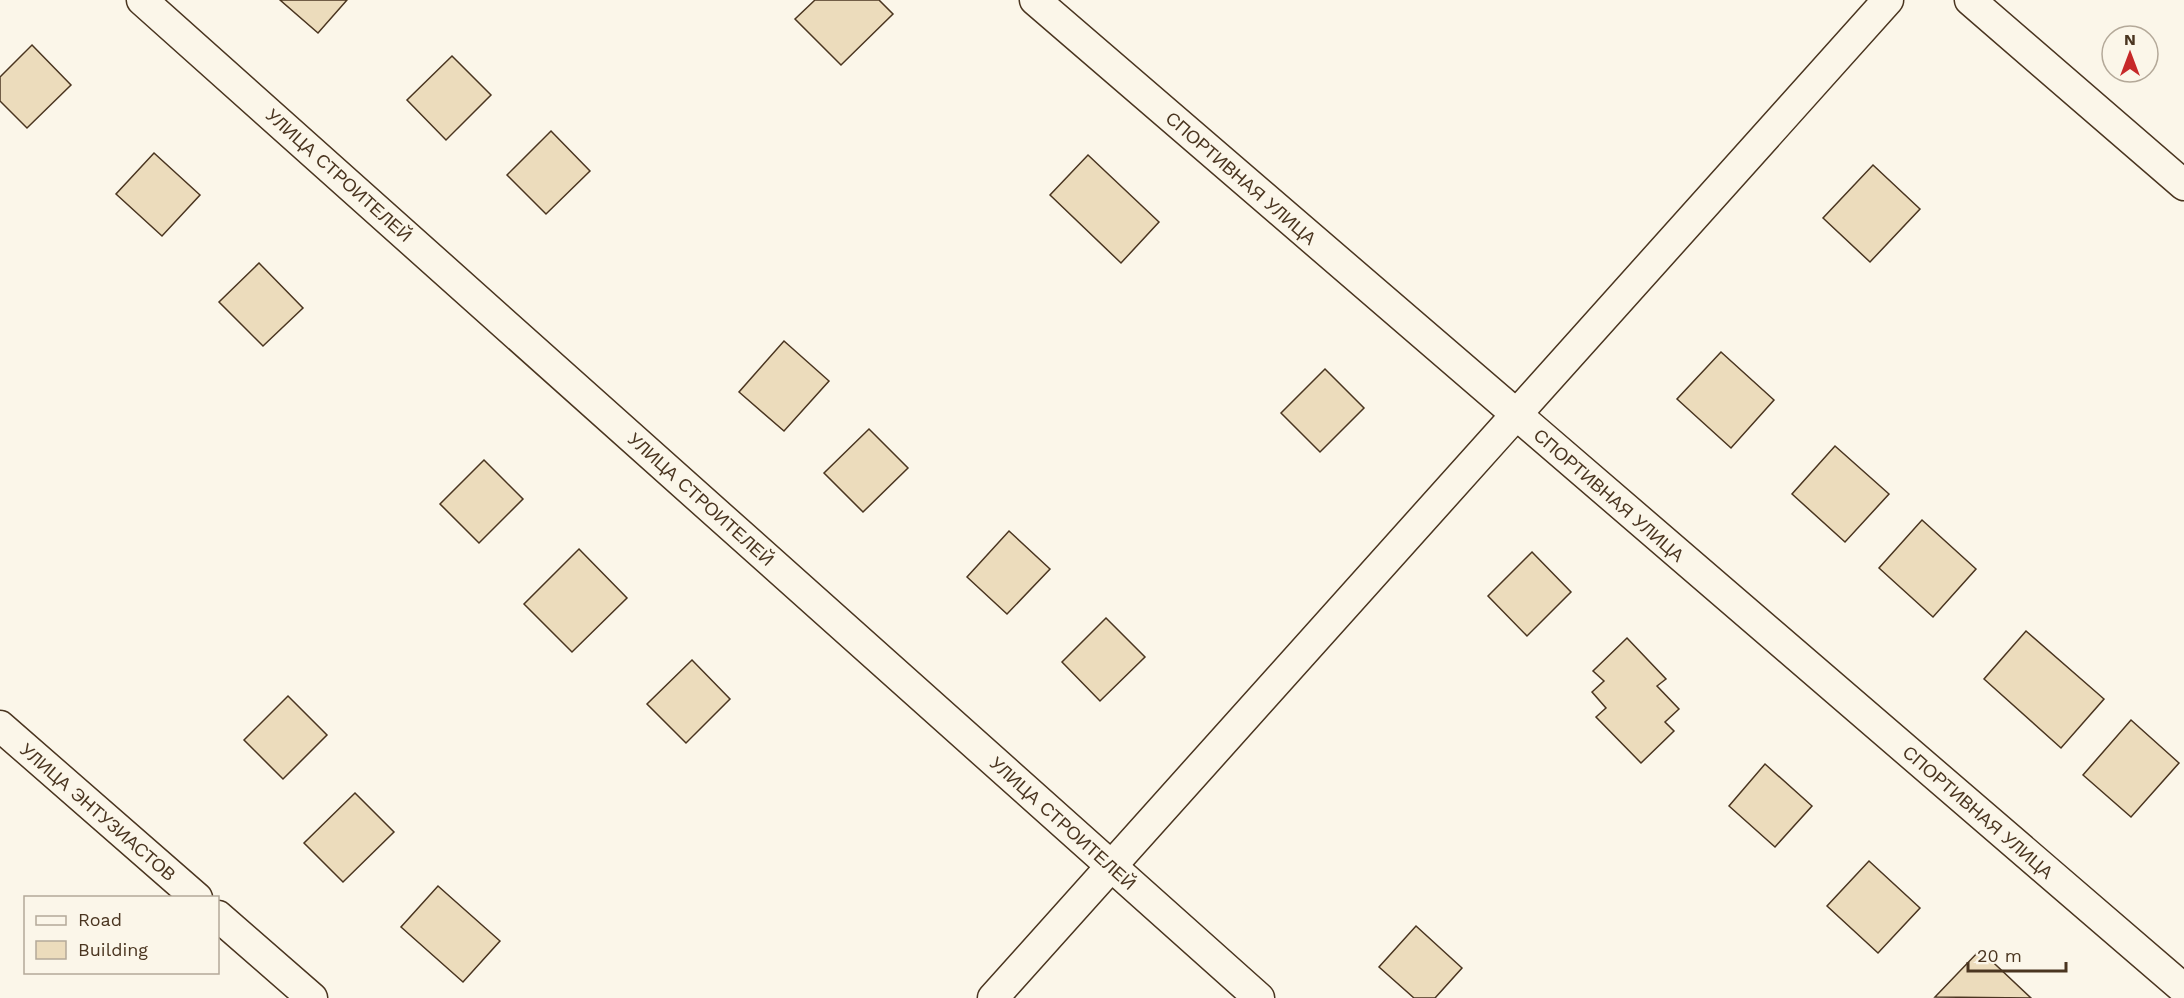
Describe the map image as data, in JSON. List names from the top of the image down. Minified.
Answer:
{"streets":{"street":["УЛИЦА СТРОИТЕЛЕЙ","СПОРТИВНАЯ УЛИЦА","УЛИЦА ЭНТУЗИАСТОВ"]},"legend":["Road","Building"],"scale_bar":"20 m","north":"top"}
